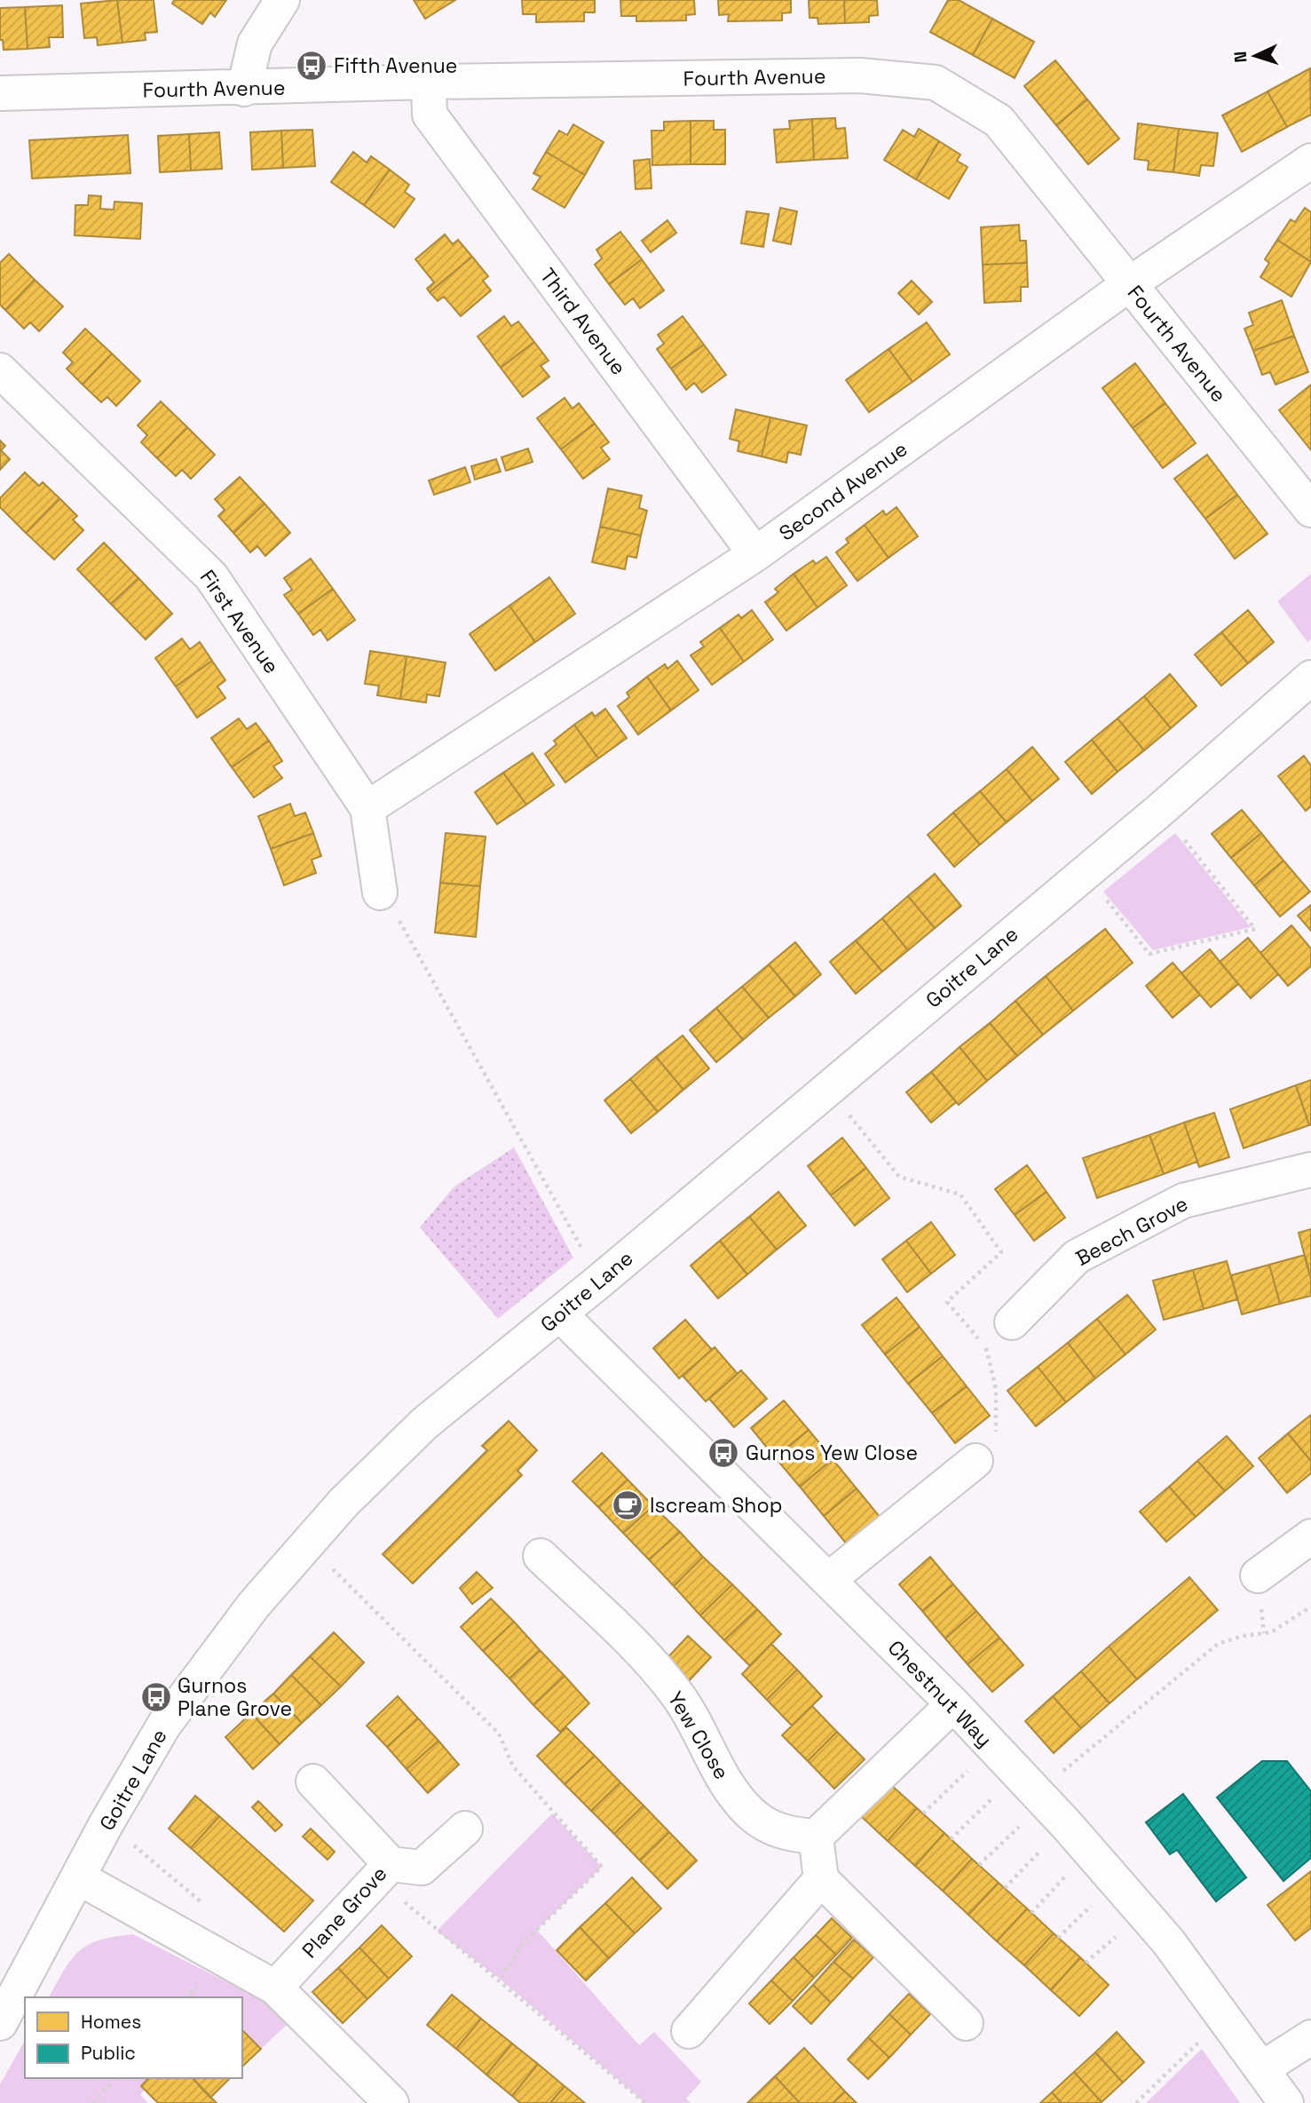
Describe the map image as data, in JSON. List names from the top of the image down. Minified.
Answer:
{"streets":{"street":["Fourth Avenue","Third Avenue","Second Avenue","First Avenue","Goitre Lane","Beech Grove","Chestnut Way","Yew Close","Plane Grove"]},"crossings":[["Fourth Avenue","Third Avenue"],["Fourth Avenue","Second Avenue"],["Third Avenue","Second Avenue"],["Second Avenue","First Avenue"],["Goitre Lane","Chestnut Way"]],"places":{"bus stop":["Fifth Avenue","Gurnos Yew Close","Gurnos Plane Grove"],"cafe":["Iscream Shop"]},"legend":["Homes","Public"],"north":"left"}
